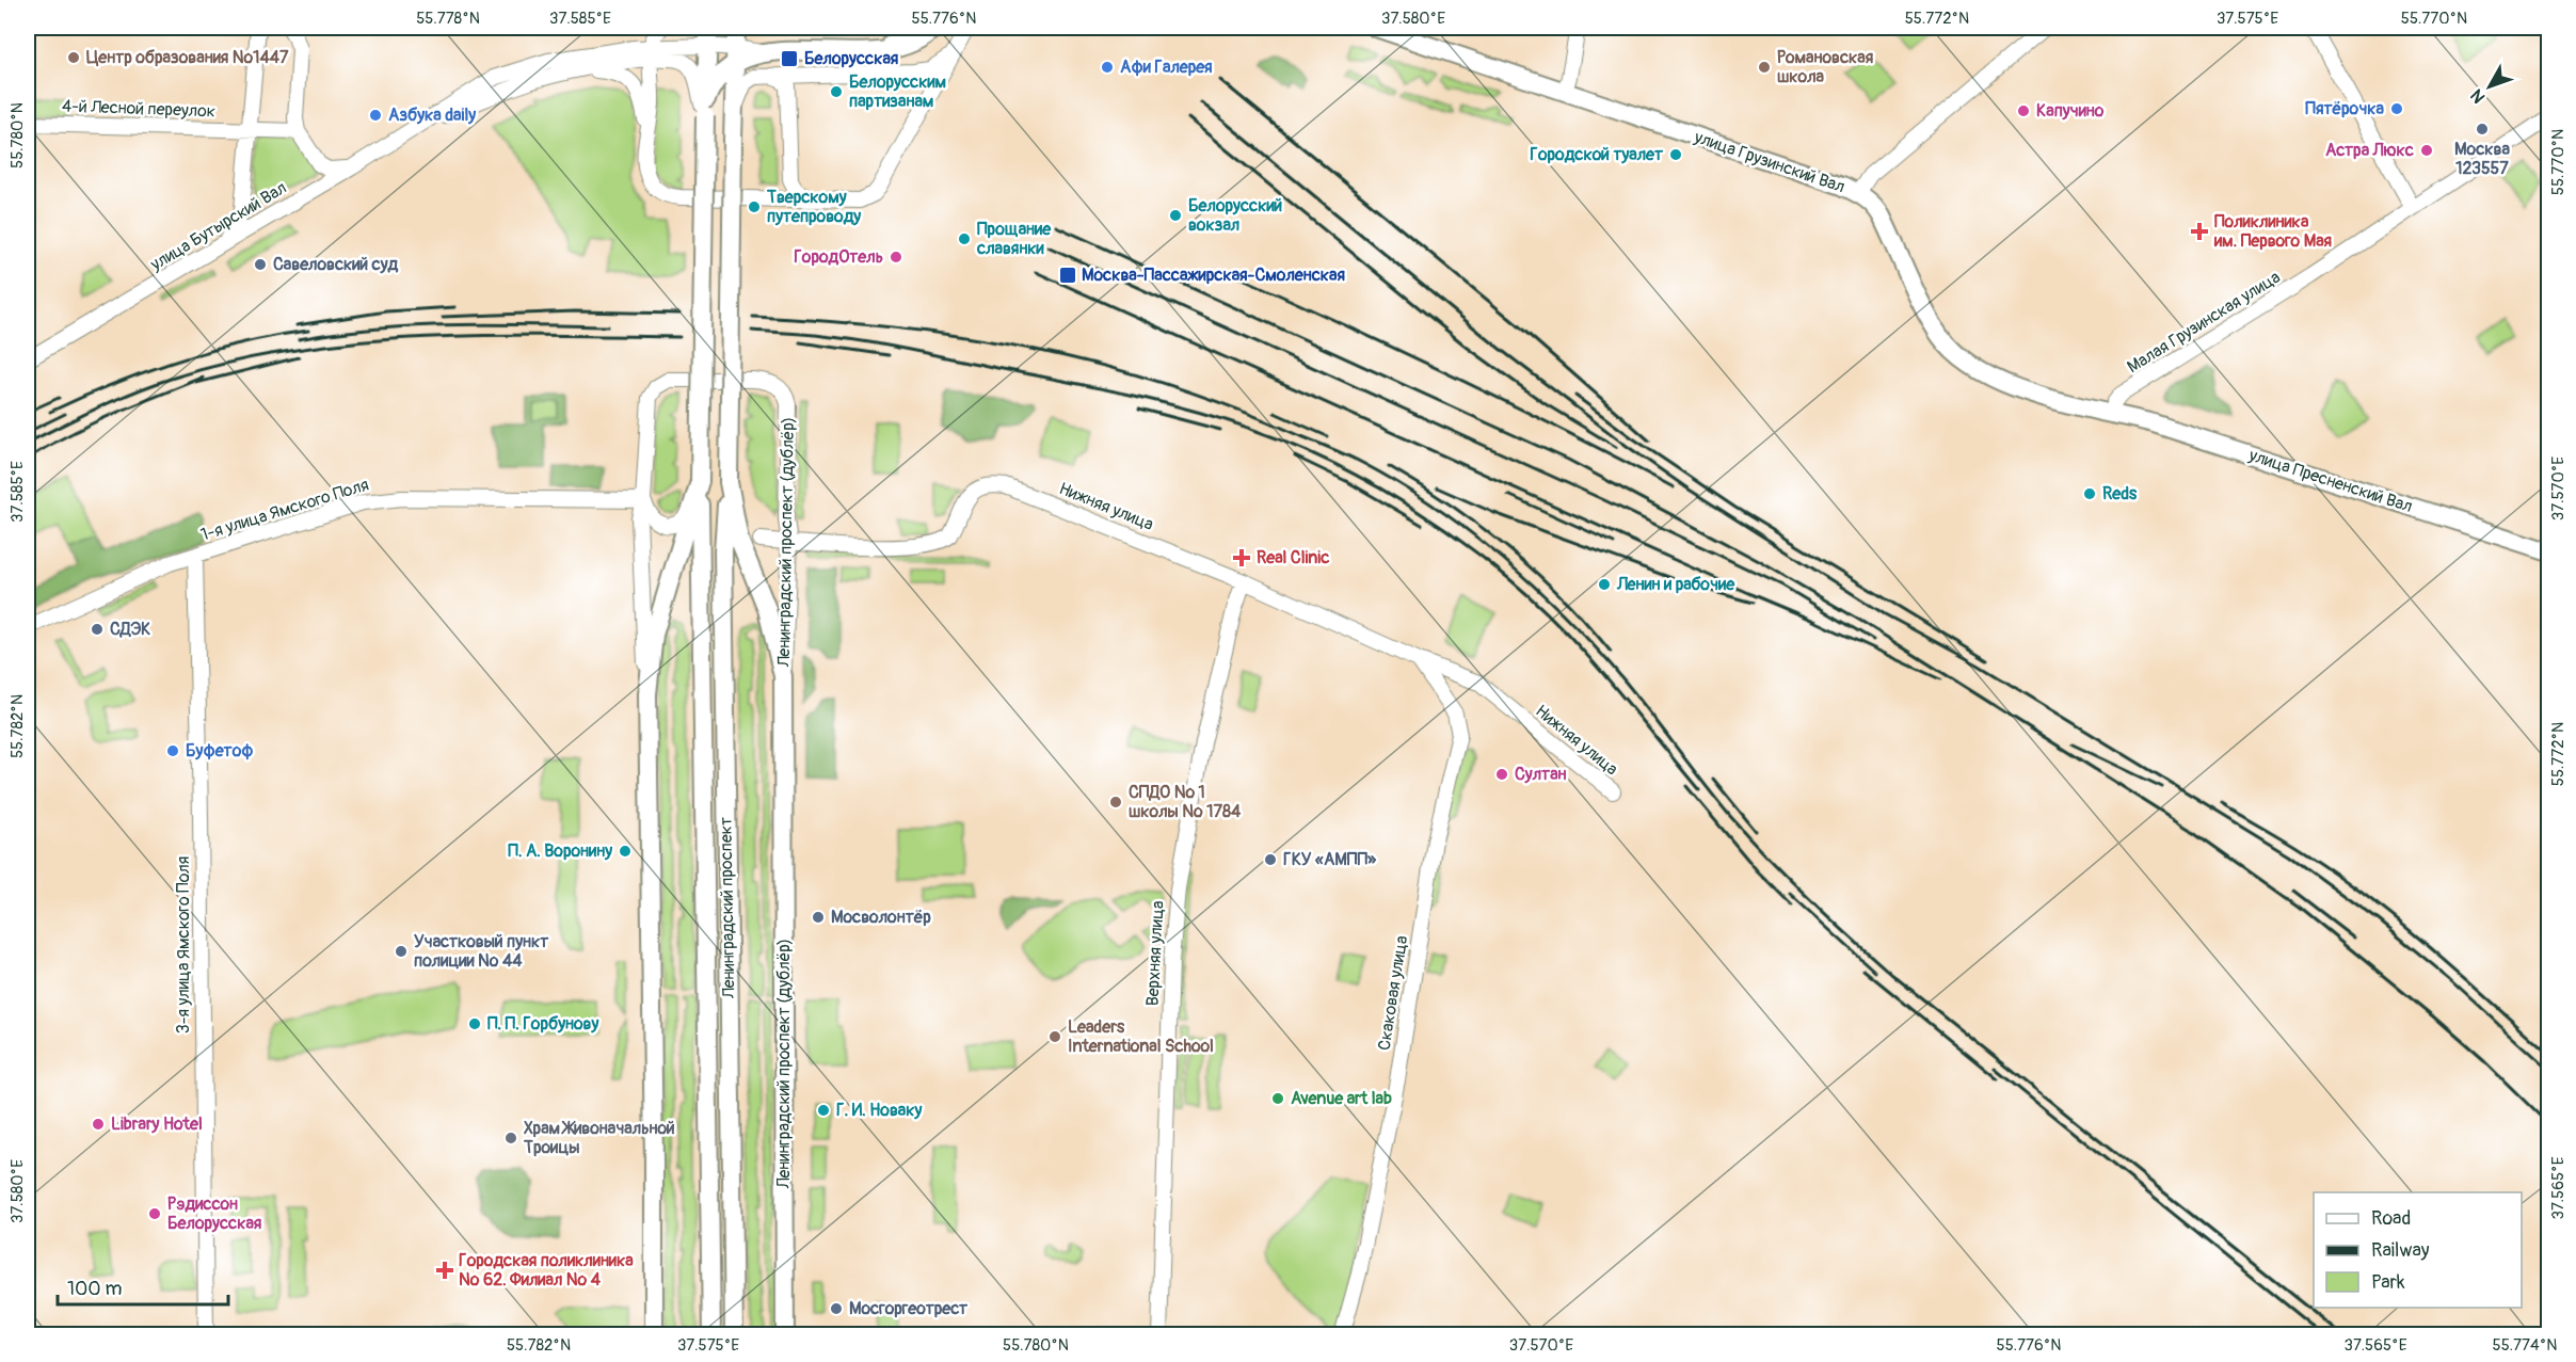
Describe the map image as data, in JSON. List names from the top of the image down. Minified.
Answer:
{"streets":{"main road":["улица Грузинский Вал","улица Пресненский Вал","Ленинградский проспект (дублёр)","Ленинградский проспект"],"street":["4-й Лесной переулок","улица Бутырский Вал","Малая Грузинская улица","Нижняя улица","1-я улица Ямского Поля","3-я улица Ямского Поля","Верхняя улица","Скаковая улица"]},"crossings":[["улица Грузинский Вал","Малая Грузинская улица"],["улица Грузинский Вал","улица Пресненский Вал"],["Малая Грузинская улица","улица Пресненский Вал"],["Нижняя улица","Ленинградский проспект (дублёр)"],["Нижняя улица","Верхняя улица"],["Нижняя улица","Скаковая улица"],["1-я улица Ямского Поля","Ленинградский проспект (дублёр)"],["1-я улица Ямского Поля","3-я улица Ямского Поля"],["Ленинградский проспект (дублёр)","Ленинградский проспект"]],"places":{"other":["Центр образования №1447","Афи Галерея","Романовская школа","Белорусским партизанам","Пятёрочка","Капучино","Азбука daily","Москва 123557","Астра Люкс","Городской туалет","Тверскому путепроводу","Белорусский вокзал","Прощание славянки","ГородОтель","Савеловский cуд","Reds","Ленин и рабочие","СДЭК","Буфетоф","Султан","СПДО № 1 школы № 1784","П. А. Воронину","ГКУ «АМПП»","Мосволонтёр","Участковый пункт полиции № 44","П. П. Горбунову","Leaders International School","Avenue art lab","Г. И. Новаку","Library Hotel","Храм Живоначальной Троицы","Рэдиссон Белорусская","Мосгоргеотрест"],"transit":["Белорусская","Москва-Пассажирская-Смоленская"],"health":["Поликлиника им. Первого Мая","Real Clinic","Городская поликлиника № 62. Филиал № 4"]},"legend":["Road","Railway","Park"],"scale_bar":"100 m","north":"bottom left","coordinates":["55.778°N","37.585°E","55.776°N","37.580°E","55.772°N","37.575°E","55.770°N","55.780°N","37.570°E","55.782°N","37.565°E","55.774°N"]}
